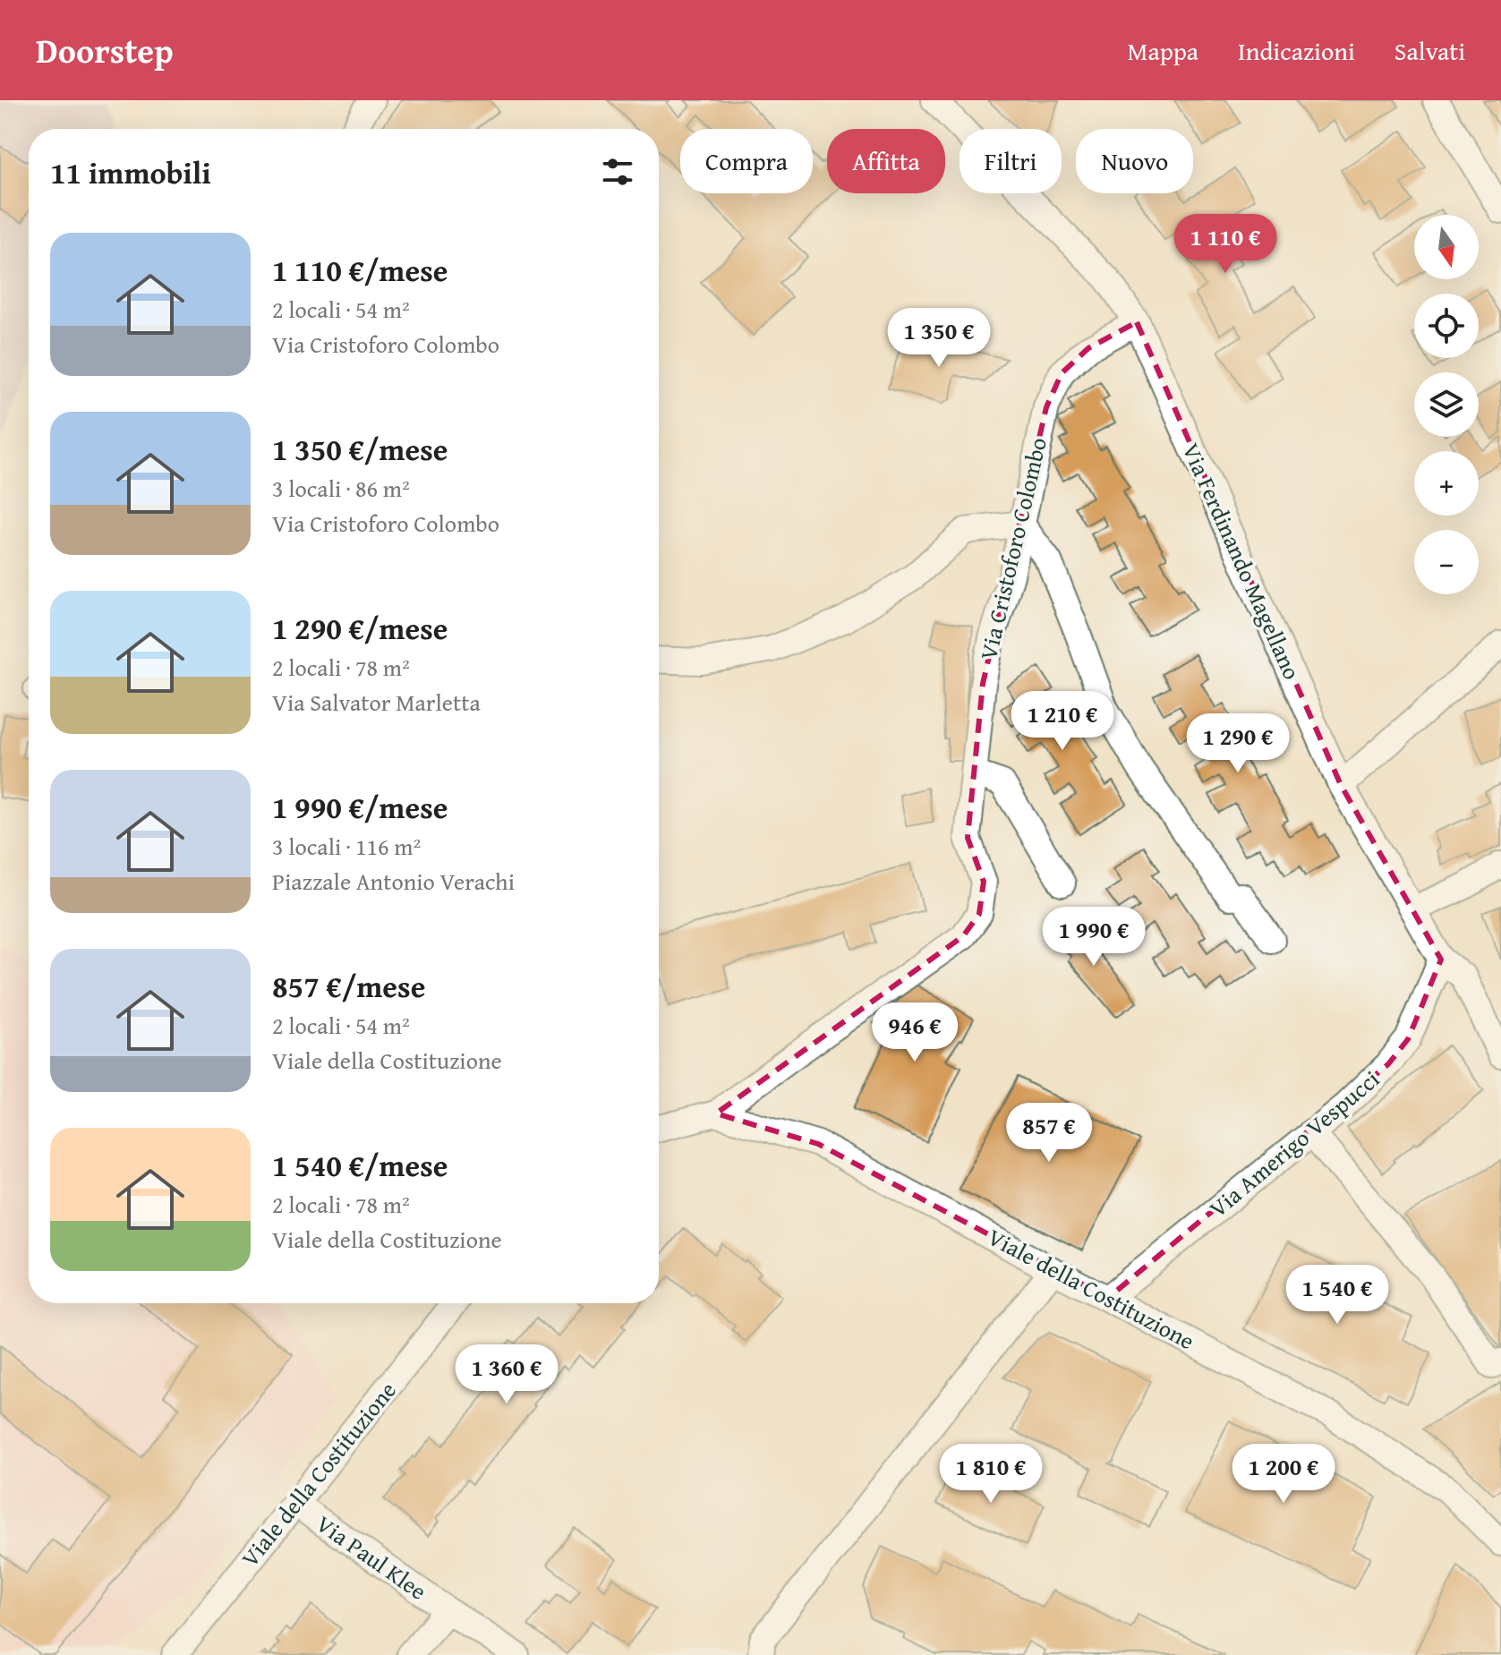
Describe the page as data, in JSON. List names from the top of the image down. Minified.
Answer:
{"streets":{"street":["Via Cristoforo Colombo","Via Ferdinando Magellano","Via Amerigo Vespucci","Viale della Costituzione","Via Paul Klee"]},"crossings":[["Via Cristoforo Colombo","Via Ferdinando Magellano"],["Via Cristoforo Colombo","Viale della Costituzione"],["Via Ferdinando Magellano","Via Amerigo Vespucci"],["Via Amerigo Vespucci","Viale della Costituzione"],["Viale della Costituzione","Via Paul Klee"]],"north":"bottom","page":{"header":"Doorstep","nav":["Mappa","Indicazioni","Salvati"],"chip":["Compra","Affitta","Filtri","Nuovo"],"heading":"11 immobili","price":["1 110 €","1 350 €","1 210 €","1 290 €","1 990 €","946 €","857 €","1 540 €","1 360 €","1 810 €","1 200 €"],"map_buttons":["+","−"],"list":[{"name":"1 110 €/mese","note":"2 locali · 54 m² · Via Cristoforo Colombo"},{"name":"1 350 €/mese","note":"3 locali · 86 m² · Via Cristoforo Colombo"},{"name":"1 290 €/mese","note":"2 locali · 78 m² · Via Salvator Marletta"},{"name":"1 990 €/mese","note":"3 locali · 116 m² · Piazzale Antonio Verachi"},{"name":"857 €/mese","note":"2 locali · 54 m² · Viale della Costituzione"},{"name":"1 540 €/mese","note":"2 locali · 78 m² · Viale della Costituzione"}]}}
